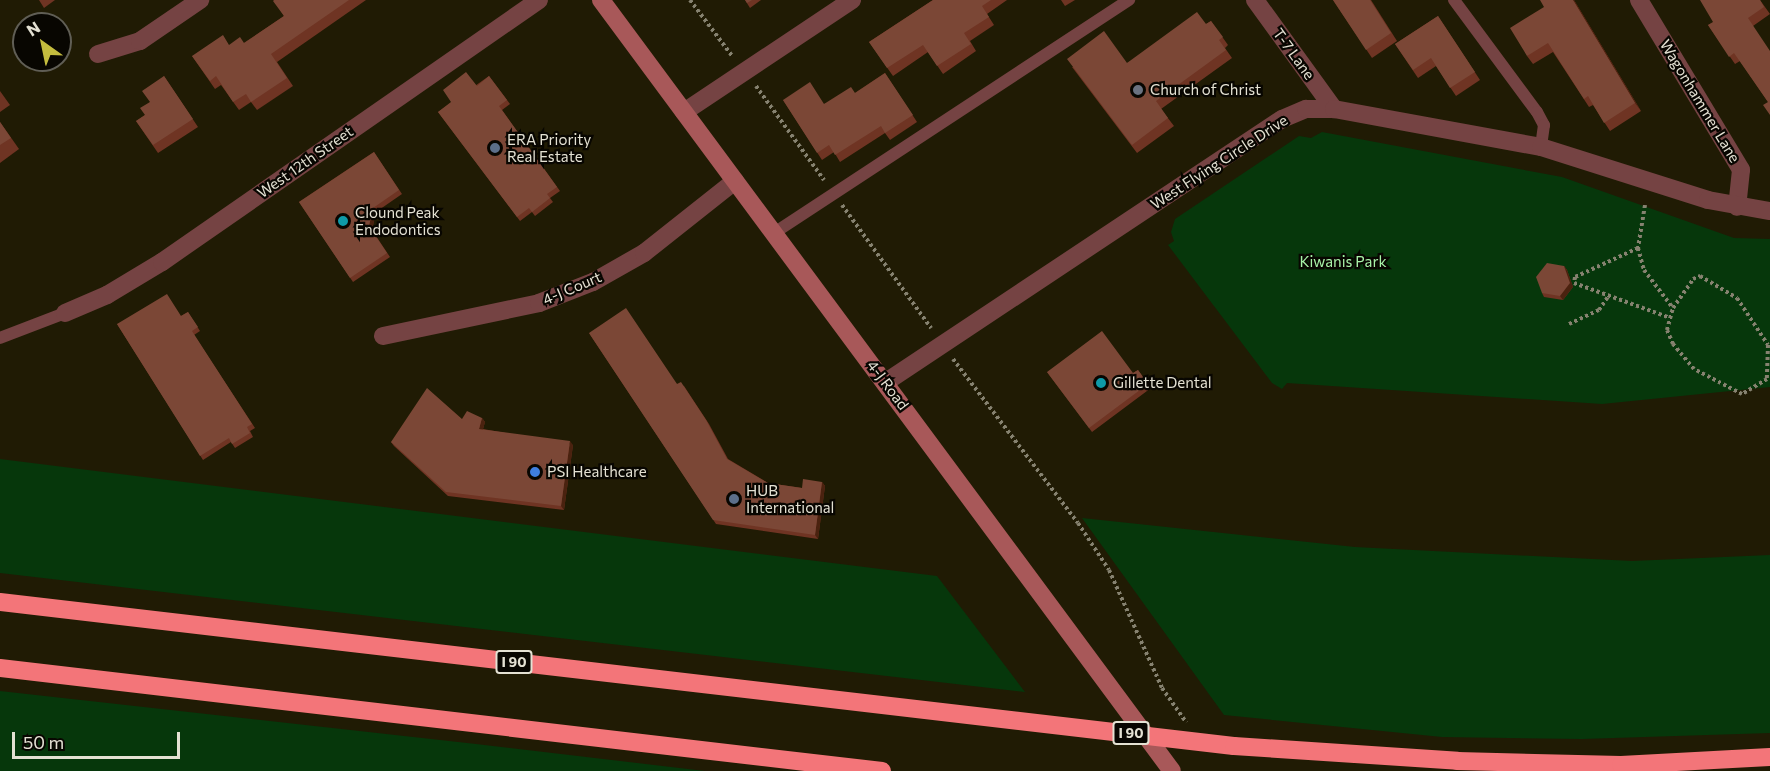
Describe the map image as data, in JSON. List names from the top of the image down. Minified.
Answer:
{"streets":{"highway":["I 90"],"main road":["4-J Road"],"street":["T-7 Lane","Wagonhammer Lane","West 12th Street","West Flying Circle Drive","4-J Court"]},"crossings":[["T-7 Lane","West Flying Circle Drive"],["Wagonhammer Lane","West Flying Circle Drive"],["West Flying Circle Drive","4-J Road"],["4-J Court","4-J Road"]],"parks":["Kiwanis Park"],"places":["Church of Christ","ERA Priority Real Estate","Clound Peak Endodontics","Gillette Dental","PSI Healthcare","HUB International"],"scale_bar":"50 m","north":"top left"}
